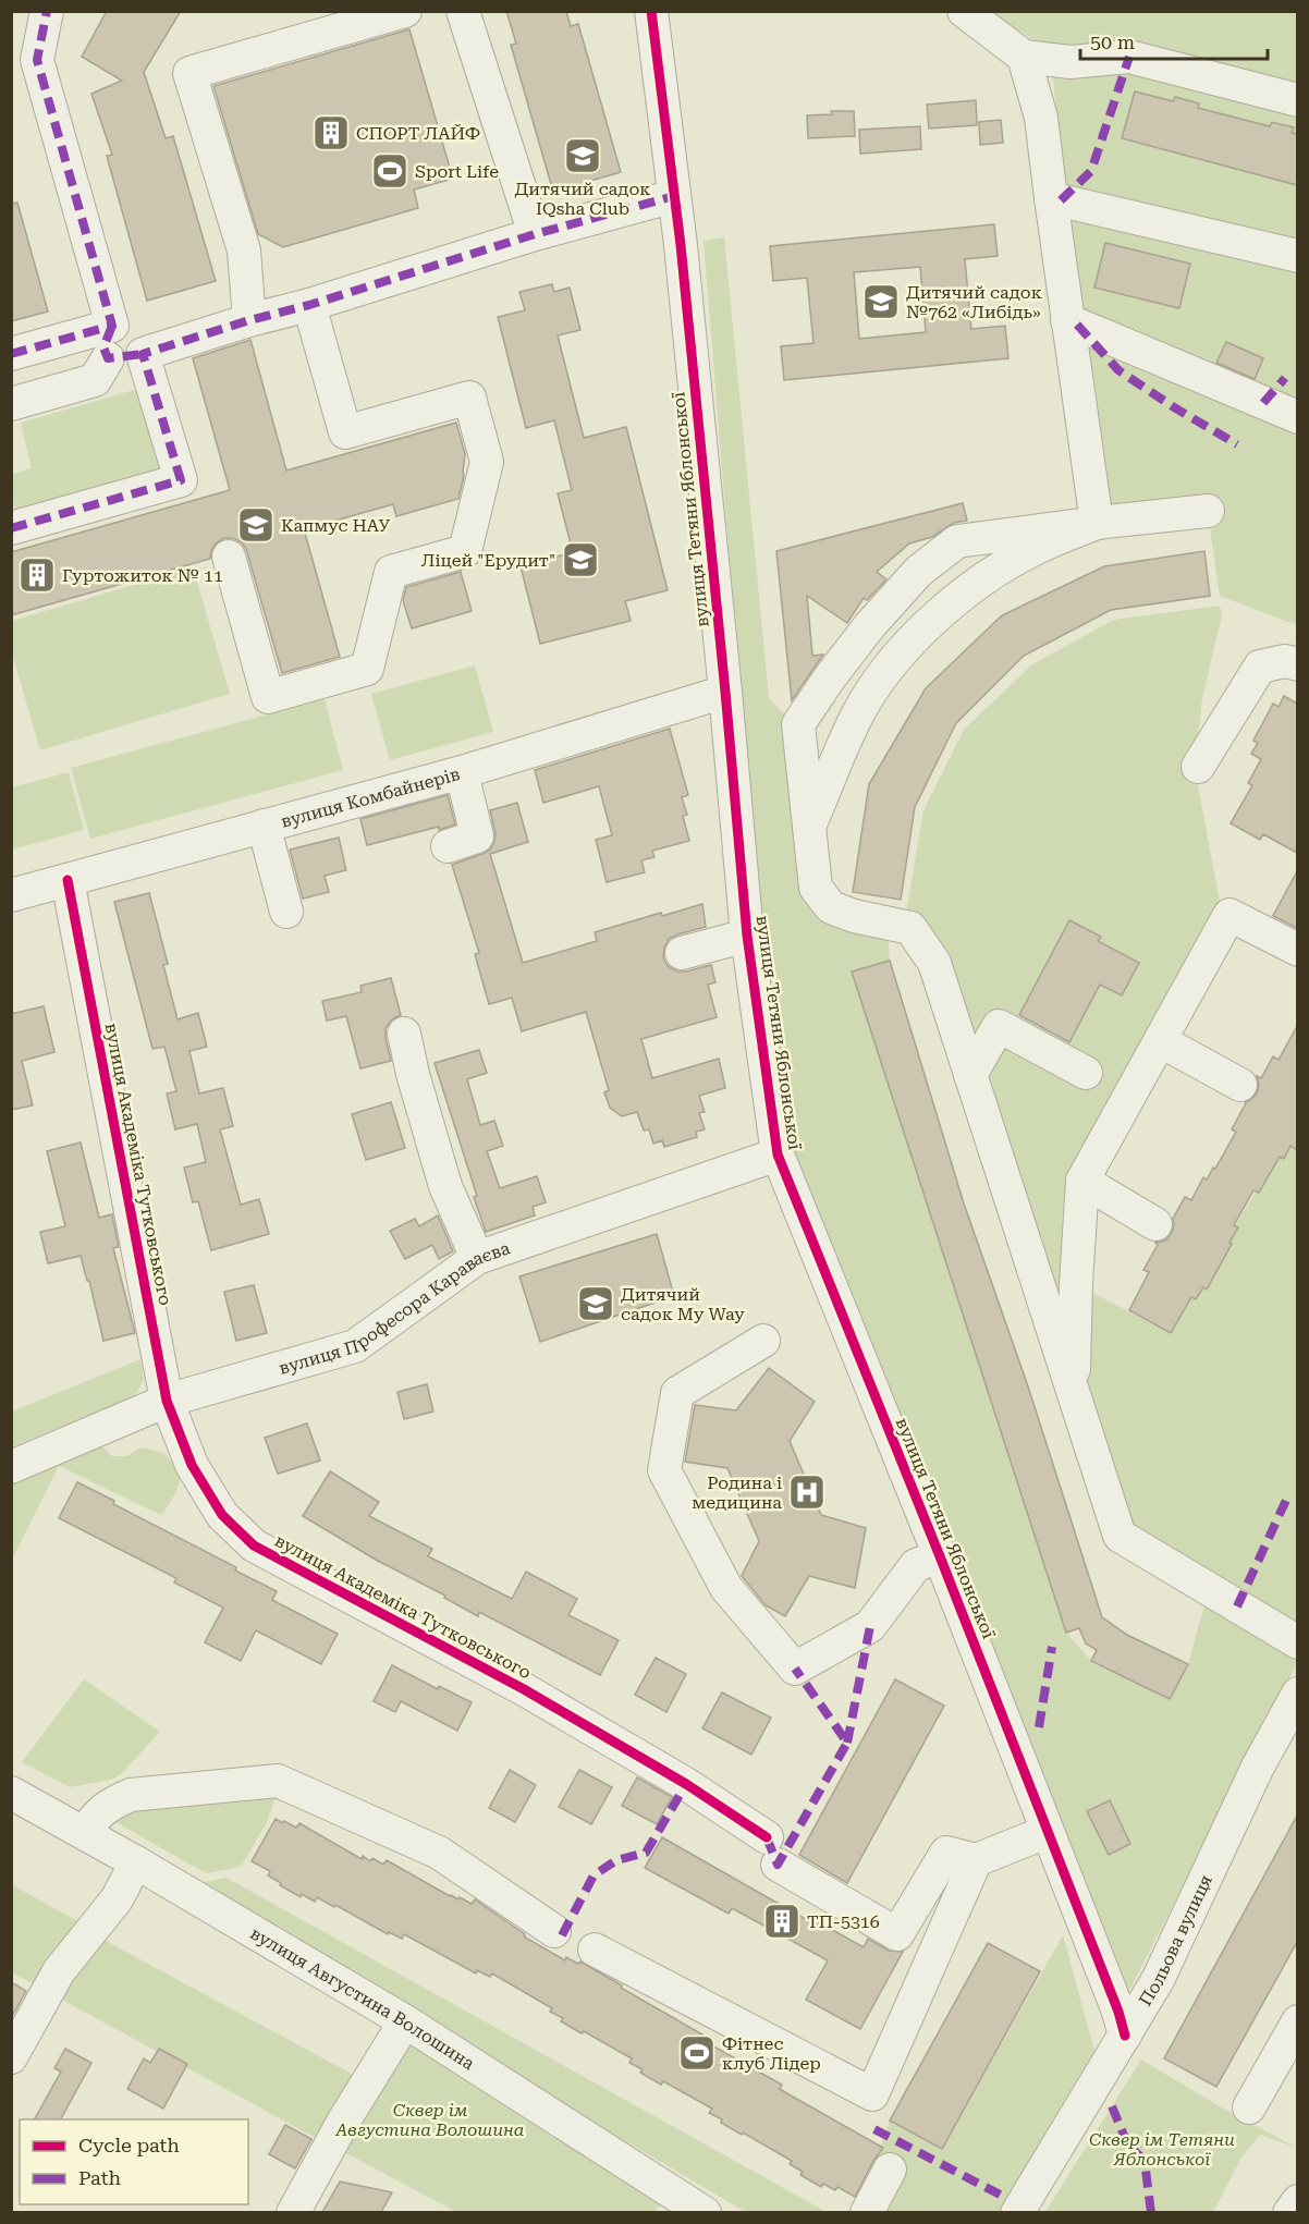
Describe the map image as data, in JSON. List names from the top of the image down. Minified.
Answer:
{"streets":{"street":["вулиця Тетяни Яблонської","вулиця Комбайнерів","вулиця Академіка Тутковського","вулиця Професора Караваєва","Польова вулиця","вулиця Августина Волошина"]},"crossings":[["вулиця Тетяни Яблонської","вулиця Комбайнерів"],["вулиця Тетяни Яблонської","вулиця Професора Караваєва"],["вулиця Тетяни Яблонської","Польова вулиця"],["вулиця Комбайнерів","вулиця Академіка Тутковського"],["вулиця Академіка Тутковського","вулиця Професора Караваєва"]],"parks":["Сквер ім Августина Волошина","Сквер ім Тетяни Яблонської"],"places":{"building":["СПОРТ ЛАЙФ","Гуртожиток № 11","ТП-5316"],"school or university":["Дитячий садок IQsha Club","Дитячий садок №762 «Либідь»","Капмус НАУ","Ліцей \"Ерудит\"","Дитячий садок My Way"],"sports":["Sport Life","Фітнес клуб Лідер"],"hospital":["Родина і медицина"]},"legend":["Cycle path","Path"],"scale_bar":"50 m"}
